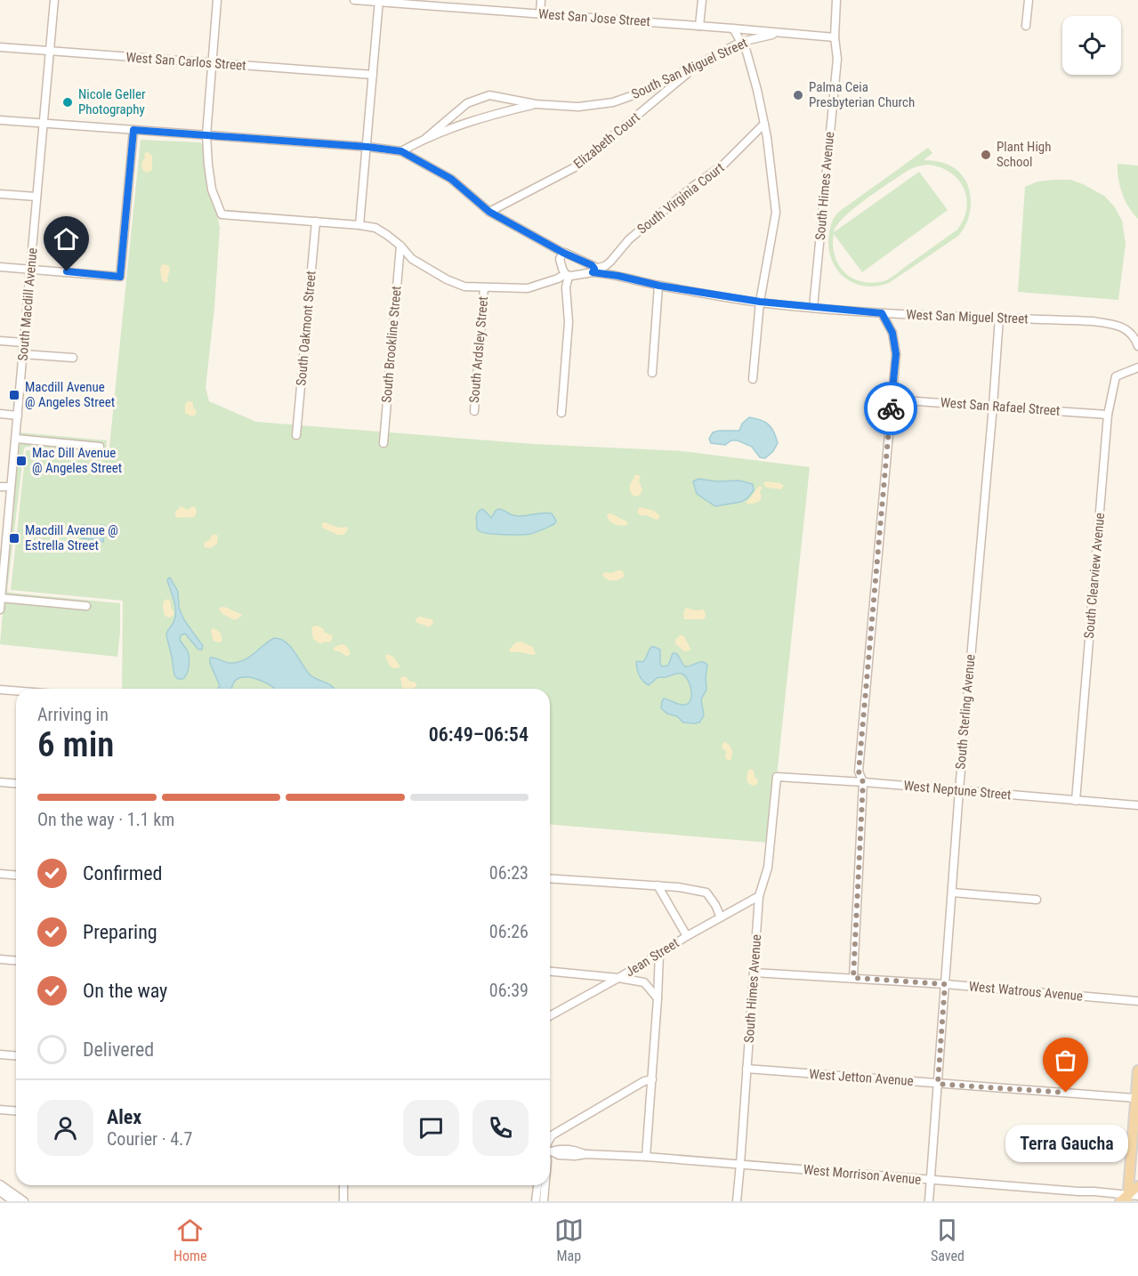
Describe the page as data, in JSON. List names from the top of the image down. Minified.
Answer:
{"streets":{"street":["West San Jose Street","West San Carlos Street","South San Miguel Street","Elizabeth Court","South Himes Avenue","South Virginia Court","South Macdill Avenue","West San Miguel Street","South Oakmont Street","South Brookline Street","South Ardsley Street","West San Rafael Street","South Clearview Avenue","South Sterling Avenue","West Neptune Street","Jean Street","West Watrous Avenue","West Jetton Avenue","West Morrison Avenue"]},"crossings":[["West San Jose Street","South San Miguel Street"],["West San Jose Street","South Himes Avenue"],["West San Carlos Street","South Macdill Avenue"],["South San Miguel Street","Elizabeth Court"],["South Himes Avenue","West San Miguel Street"],["South Himes Avenue","West Neptune Street"],["South Himes Avenue","Jean Street"],["South Himes Avenue","West Watrous Avenue"],["South Himes Avenue","West Jetton Avenue"],["South Himes Avenue","West Morrison Avenue"],["South Virginia Court","West San Miguel Street"],["West San Miguel Street","South Sterling Avenue"],["West San Rafael Street","South Clearview Avenue"],["West San Rafael Street","South Sterling Avenue"],["South Clearview Avenue","West Neptune Street"],["South Sterling Avenue","West Neptune Street"],["South Sterling Avenue","West Watrous Avenue"],["South Sterling Avenue","West Jetton Avenue"],["South Sterling Avenue","West Morrison Avenue"]],"places":{"other":["Palma Ceia Presbyterian Church","Nicole Geller Photography","Plant High School","Terra Gaucha"],"transit":["Macdill Avenue @ Angeles Street","Mac Dill Avenue @ Angeles Street","Macdill Avenue @ Estrella Street"]},"page":{"heading":["6 min","Arriving in","06:49–06:54"],"panel":["Alex","Courier · 4.7"],"bar":"On the way · 1.1 km","list":[["Confirmed","06:23"],["Preparing","06:26"],["On the way","06:39"],"Delivered"],"bubble":"Terra Gaucha","tabs":["Home","Map","Saved"]}}
